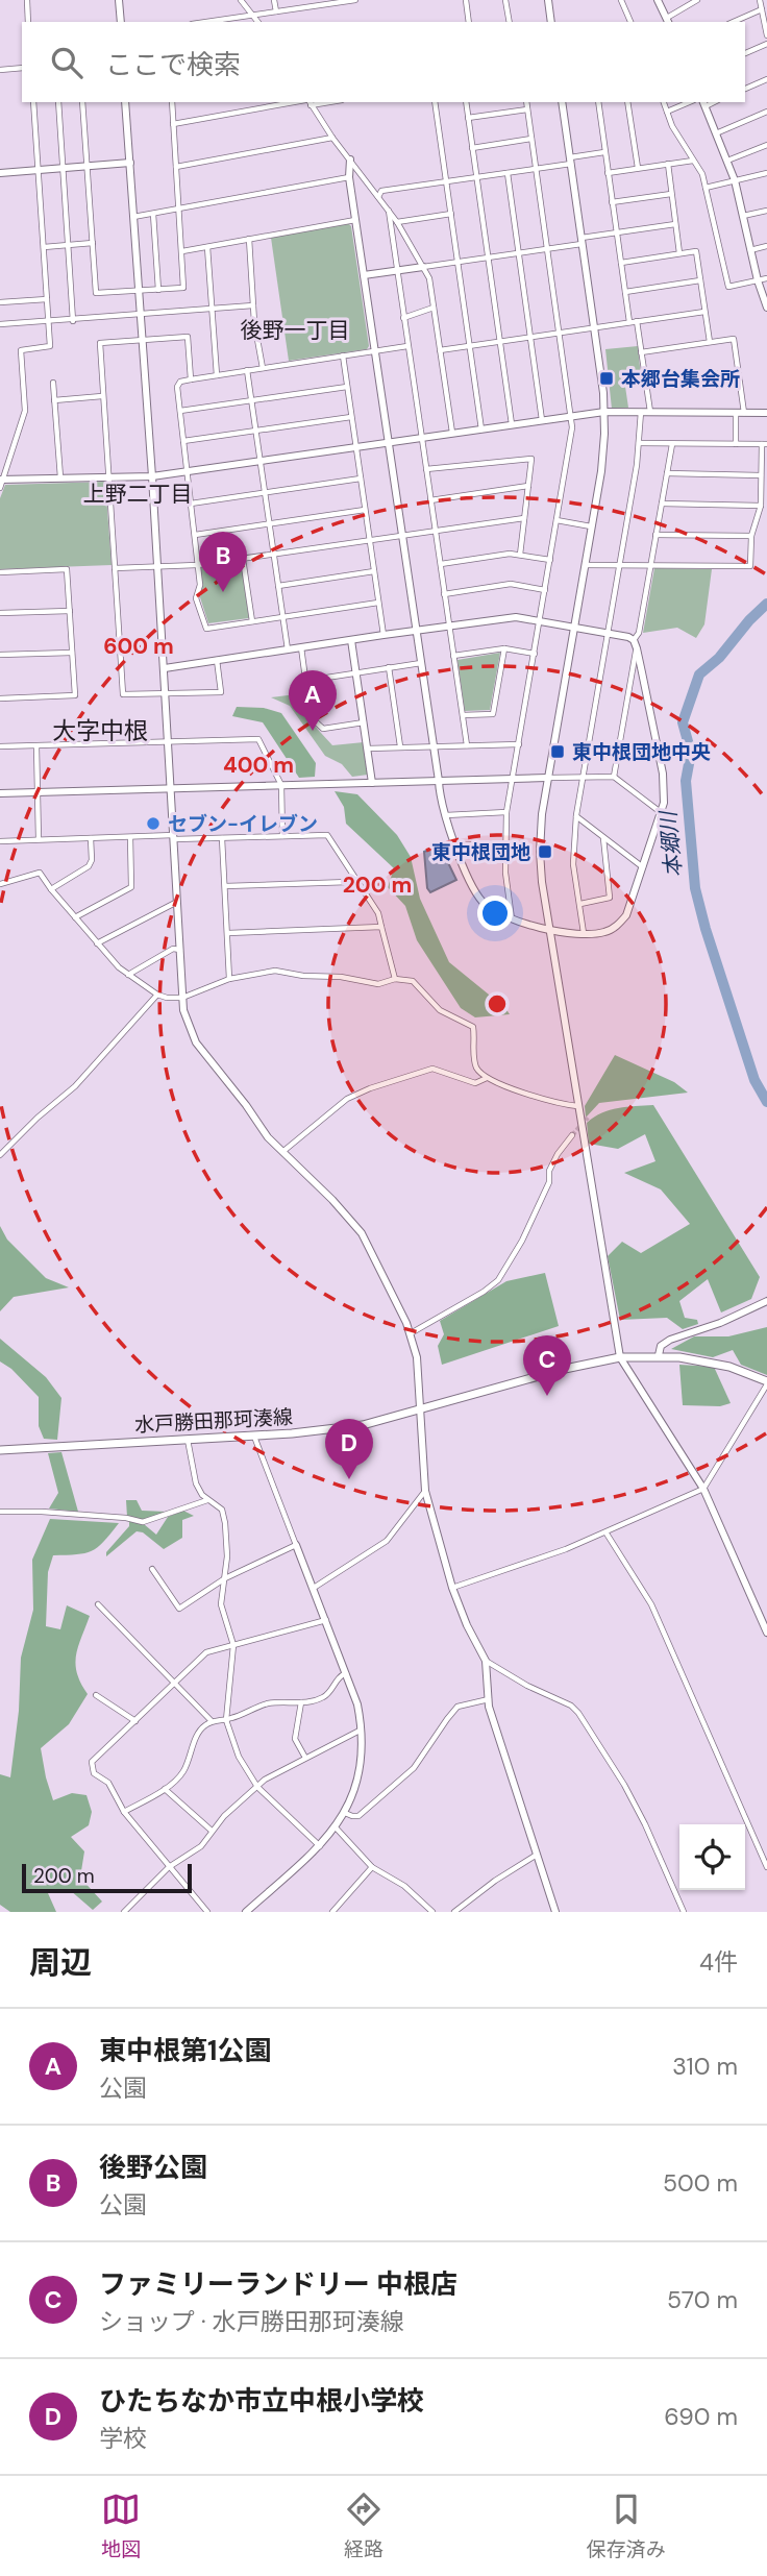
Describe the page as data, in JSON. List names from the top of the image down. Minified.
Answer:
{"streets":{"main road":["水戸勝田那珂湊線"]},"districts":["後野一丁目","上野二丁目","大字中根"],"water":["本郷川"],"places":{"transit":["本郷台集会所","東中根団地中央","東中根団地"],"other":["セブン-イレブン"]},"scale_bar":"200 m","page":{"search":"ここで検索","pins":["B","A","C","D"],"scale":"200 m","heading":["周辺","4件"],"list":[{"mark":"A","name":"東中根第1公園","note":"公園","value":"310 m"},{"mark":"B","name":"後野公園","note":"公園","value":"500 m"},{"mark":"C","name":"ファミリーランドリー 中根店","note":"ショップ · 水戸勝田那珂湊線","value":"570 m"},{"mark":"D","name":"ひたちなか市立中根小学校","note":"学校","value":"690 m"}],"nav":["地図","経路","保存済み"]},"rings":["600 m","400 m","200 m"]}
